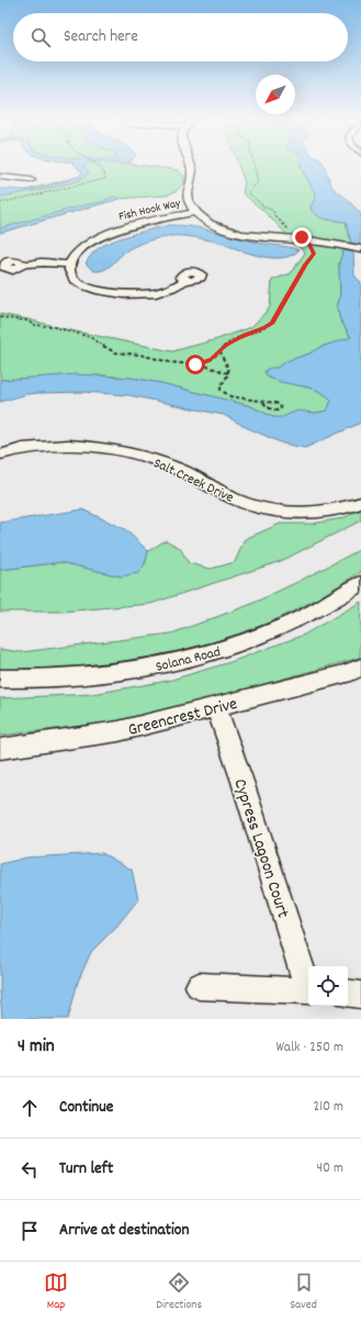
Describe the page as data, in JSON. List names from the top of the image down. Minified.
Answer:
{"streets":{"street":["Fish Hook Way","Salt Creek Drive","Solana Road","Greencrest Drive","Cypress Lagoon Court"]},"crossings":[["Greencrest Drive","Cypress Lagoon Court"]],"north":"bottom left","page":{"search":"Search here","heading":["4 min","Walk · 250 m"],"list":[["Continue","210 m"],["Turn left","40 m"],"Arrive at destination"],"nav":["Map","Directions","Saved"]}}
